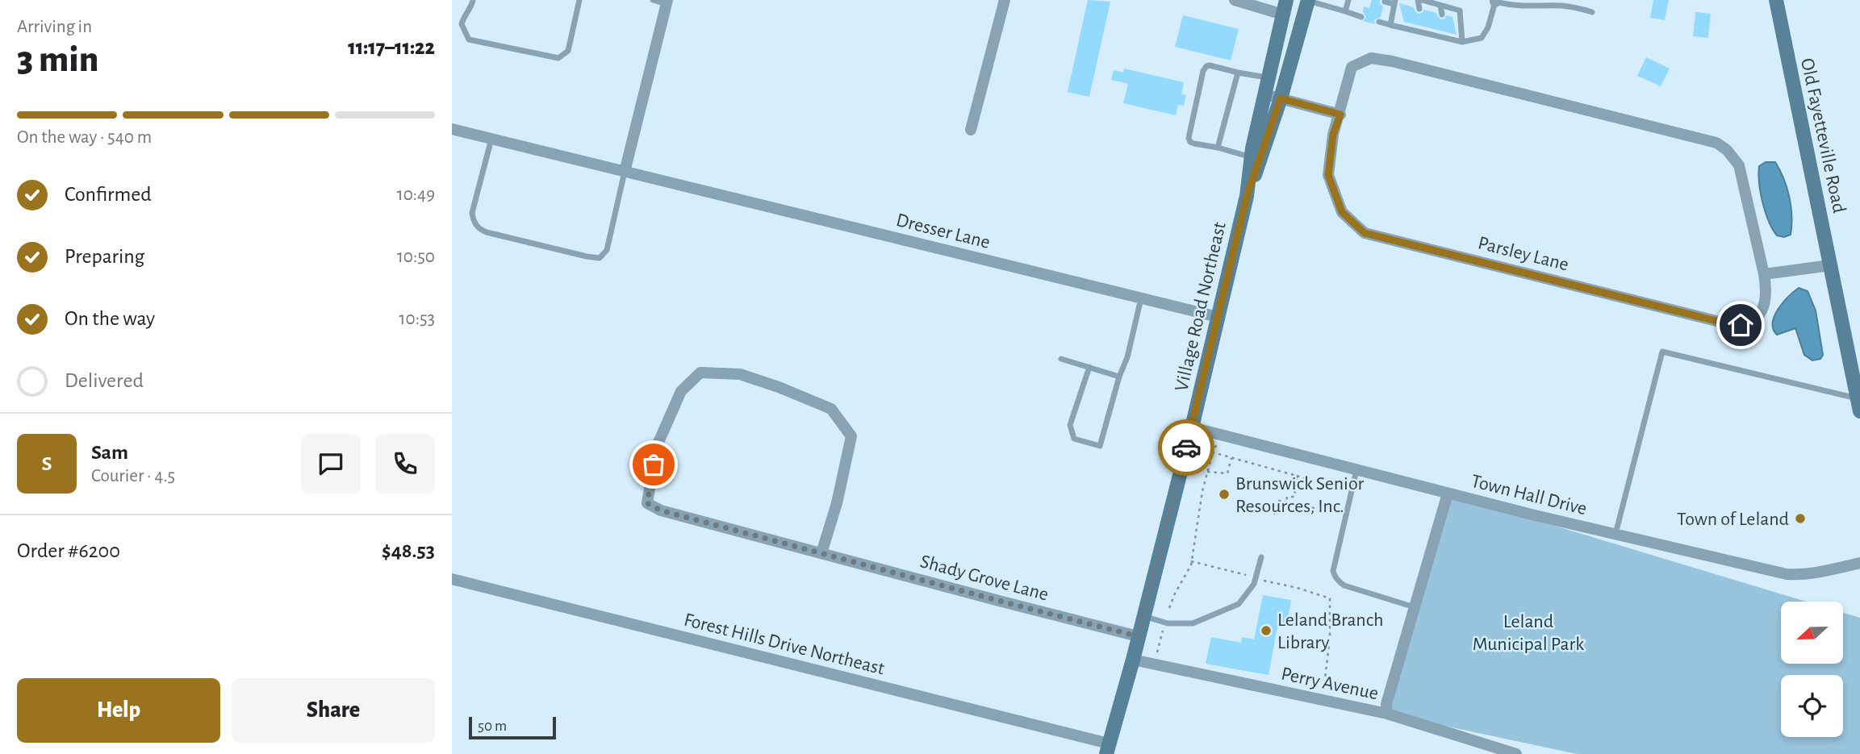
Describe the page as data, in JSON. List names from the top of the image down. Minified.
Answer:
{"streets":{"main road":["Old Fayetteville Road","Village Road Northeast"],"street":["Dresser Lane","Parsley Lane","Town Hall Drive","Shady Grove Lane","Forest Hills Drive Northeast","Perry Avenue"]},"crossings":[["Dresser Lane","Village Road Northeast"],["Village Road Northeast","Town Hall Drive"],["Village Road Northeast","Shady Grove Lane"],["Village Road Northeast","Forest Hills Drive Northeast"],["Village Road Northeast","Perry Avenue"]],"parks":["Leland Municipal Park"],"places":["Brunswick Senior Resources, Inc.","Town of Leland","Leland Branch Library"],"scale_bar":"50 m","north":"left","page":{"heading":["3 min","Arriving in","11:17–11:22"],"panel":["Sam","Courier · 4.5","Order #6200","$48.53"],"bar":"On the way · 540 m","list":[["Confirmed","10:49"],["Preparing","10:50"],["On the way","10:53"],"Delivered"],"round":"S","buttons":["Help","Share"],"scale":"50 m"}}
